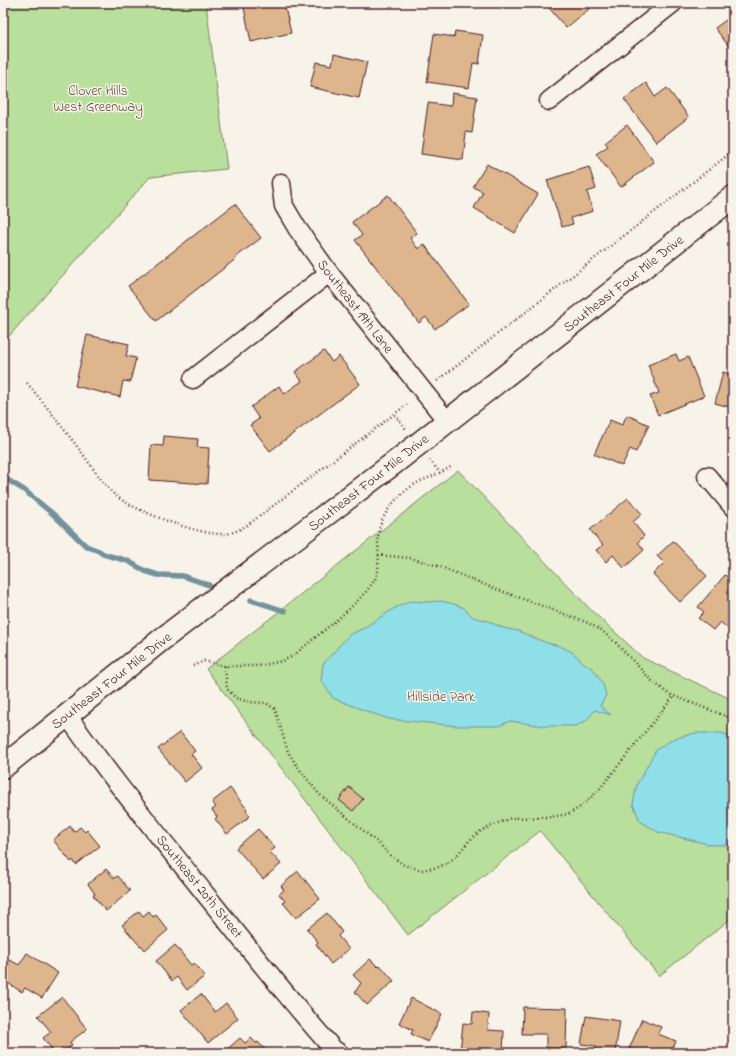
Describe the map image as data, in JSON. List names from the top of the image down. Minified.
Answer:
{"streets":{"main road":["Southeast Four Mile Drive"],"street":["Southeast 19th Lane","Southeast 20th Street"]},"crossings":[["Southeast Four Mile Drive","Southeast 19th Lane"],["Southeast Four Mile Drive","Southeast 20th Street"]],"parks":["Clover Hills West Greenway","Hillside Park"]}
